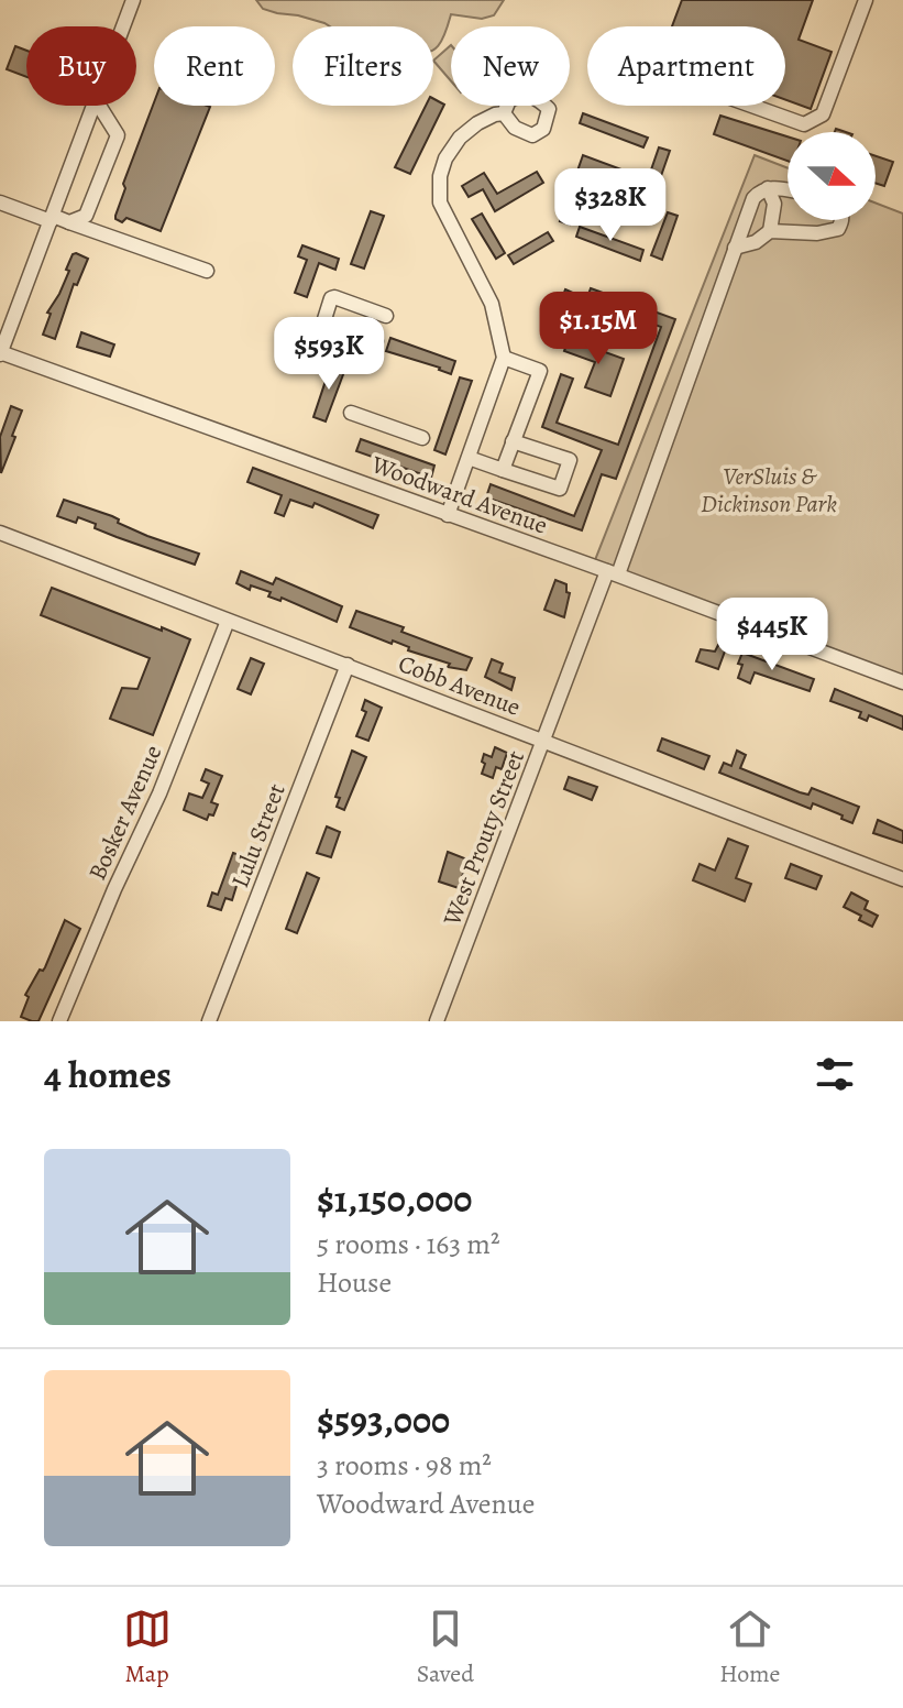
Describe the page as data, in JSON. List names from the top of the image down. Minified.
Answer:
{"streets":{"street":["Woodward Avenue","Cobb Avenue","Bosker Avenue","Lulu Street","West Prouty Street"]},"crossings":[["Woodward Avenue","West Prouty Street"],["Cobb Avenue","Bosker Avenue"],["Cobb Avenue","Lulu Street"],["Cobb Avenue","West Prouty Street"]],"parks":["VerSluis & Dickinson Park"],"north":"right","page":{"chip":["Buy","Rent","Filters","New","Apartment"],"price":["$328K","$1.15M","$593K","$445K"],"heading":"4 homes","list":[{"name":"$1,150,000","note":"5 rooms · 163 m² · House"},{"name":"$593,000","note":"3 rooms · 98 m² · Woodward Avenue"}],"tabs":["Map","Saved","Home"]}}
